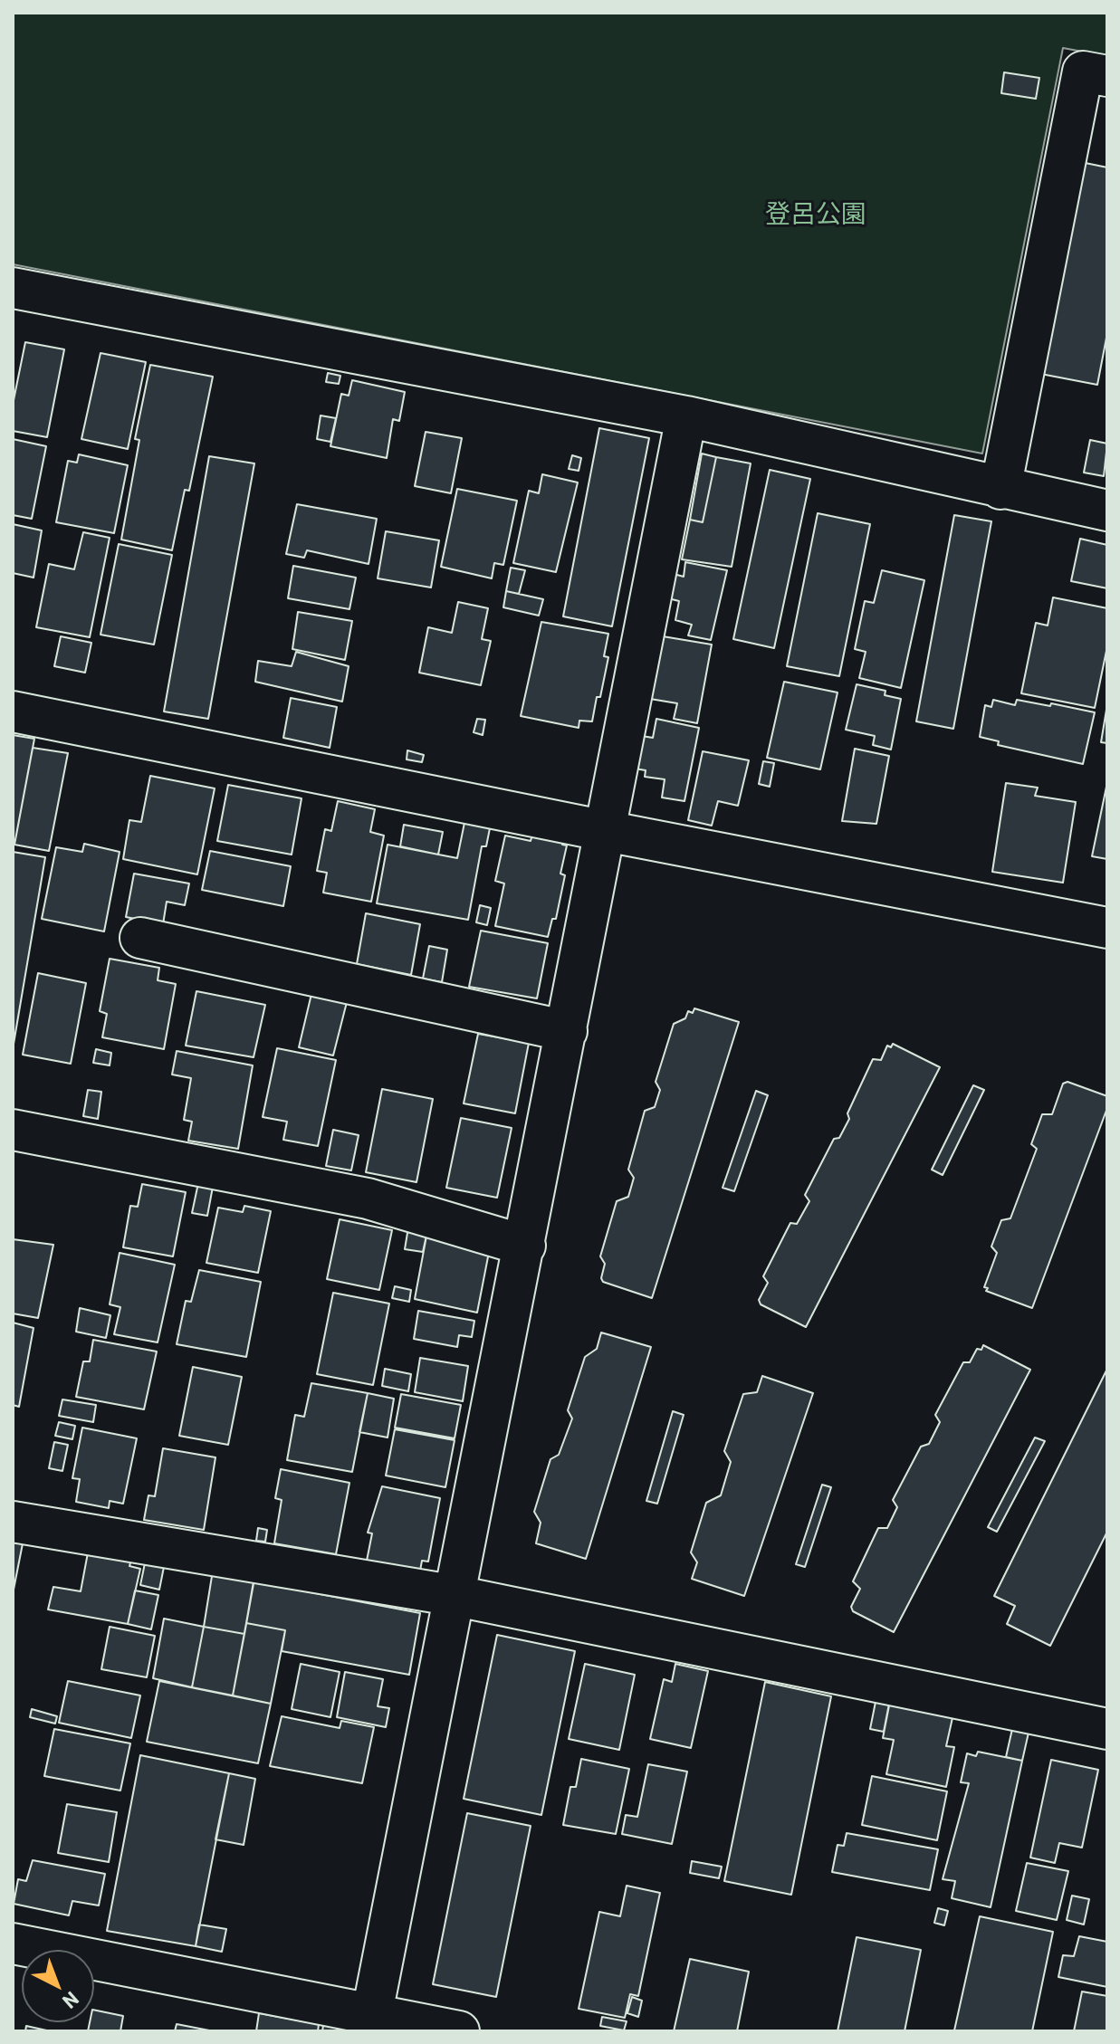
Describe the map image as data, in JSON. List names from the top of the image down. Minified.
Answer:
{"parks":["登呂公園"],"north":"bottom right"}
